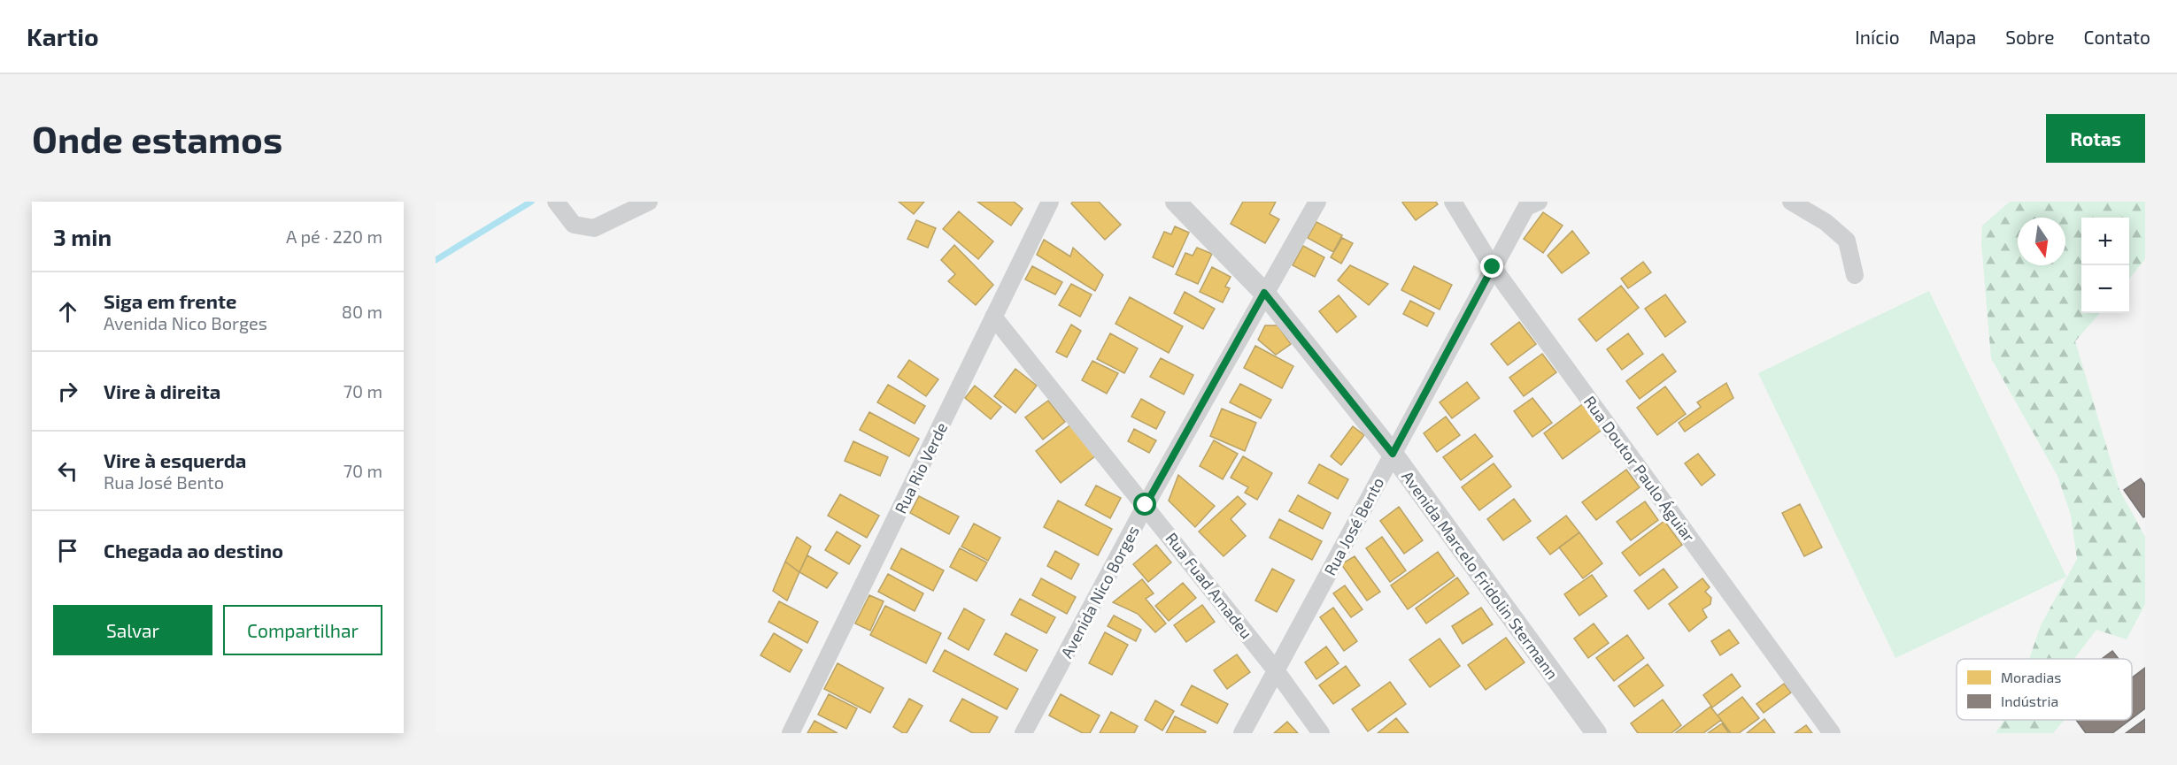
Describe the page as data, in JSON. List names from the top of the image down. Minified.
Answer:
{"streets":{"street":["Rua Rio Verde","Rua Doutor Paulo Águiar","Rua José Bento","Avenida Marcelo Fridolin Stermann","Rua Fuad Amadeu","Avenida Nico Borges"]},"crossings":[["Rua Rio Verde","Rua Fuad Amadeu"],["Rua Doutor Paulo Águiar","Rua José Bento"],["Rua José Bento","Avenida Marcelo Fridolin Stermann"],["Rua José Bento","Rua Fuad Amadeu"],["Avenida Marcelo Fridolin Stermann","Avenida Nico Borges"],["Rua Fuad Amadeu","Avenida Nico Borges"]],"legend":["Moradias","Indústria"],"north":"bottom","page":{"header":"Kartio","nav":["Início","Mapa","Sobre","Contato"],"buttons":["Rotas",["Salvar","Compartilhar"]],"title":"Onde estamos","heading":["3 min","A pé · 220 m"],"map_buttons":["+","−"],"list":[["Siga em frente","Avenida Nico Borges","80 m"],["Vire à direita","70 m"],["Vire à esquerda","Rua José Bento","70 m"],"Chegada ao destino"]}}
